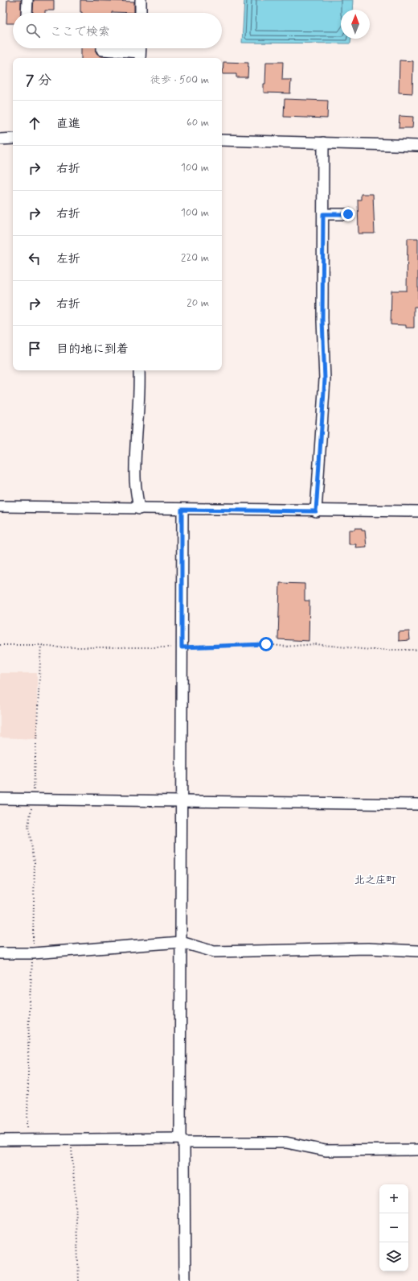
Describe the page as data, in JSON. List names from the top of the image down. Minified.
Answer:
{"districts":["北之庄町"],"north":"top","page":{"search":"ここで検索","heading":["7 分","徒歩 · 500 m"],"list":[["直進","60 m"],["右折","100 m"],["右折","100 m"],["左折","220 m"],["右折","20 m"],"目的地に到着"],"map_buttons":["+","−"]}}
